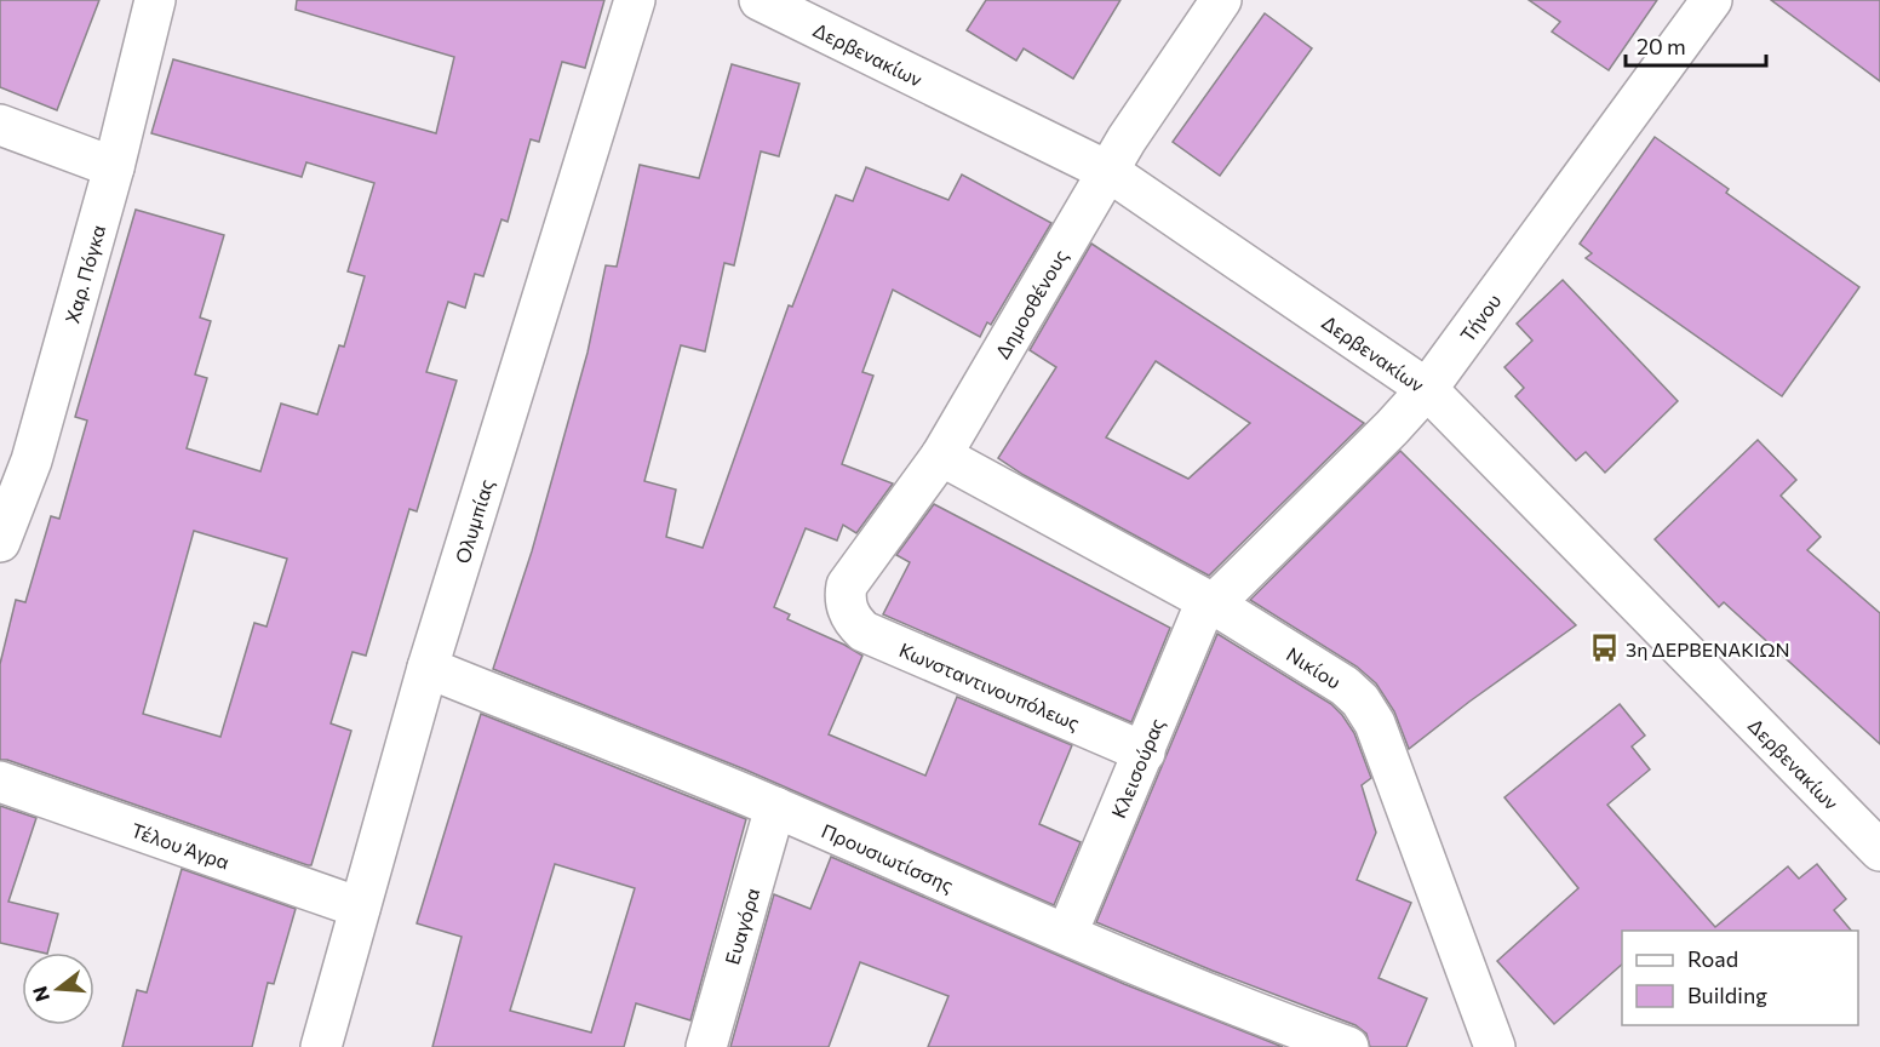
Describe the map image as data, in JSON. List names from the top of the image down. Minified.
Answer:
{"streets":{"street":["Δερβενακίων","Χαρ. Πόγκα","Δημοσθένους","Τήνου","Ολυμπίας","Νικίου","Κωνσταντινουπόλεως","Κλεισούρας","Τέλου Άγρα","Προυσιωτίσσης","Ευαγόρα"]},"crossings":[["Δερβενακίων","Δημοσθένους"],["Δερβενακίων","Τήνου"],["Δημοσθένους","Νικίου"],["Δημοσθένους","Κωνσταντινουπόλεως"],["Τήνου","Νικίου"],["Τήνου","Κλεισούρας"],["Ολυμπίας","Τέλου Άγρα"],["Ολυμπίας","Προυσιωτίσσης"],["Νικίου","Κλεισούρας"],["Κωνσταντινουπόλεως","Κλεισούρας"],["Κλεισούρας","Προυσιωτίσσης"],["Προυσιωτίσσης","Ευαγόρα"]],"places":{"bus stop":["3η ΔΕΡΒΕΝΑΚΙΩΝ"]},"legend":["Road","Building"],"scale_bar":"20 m","north":"left"}
